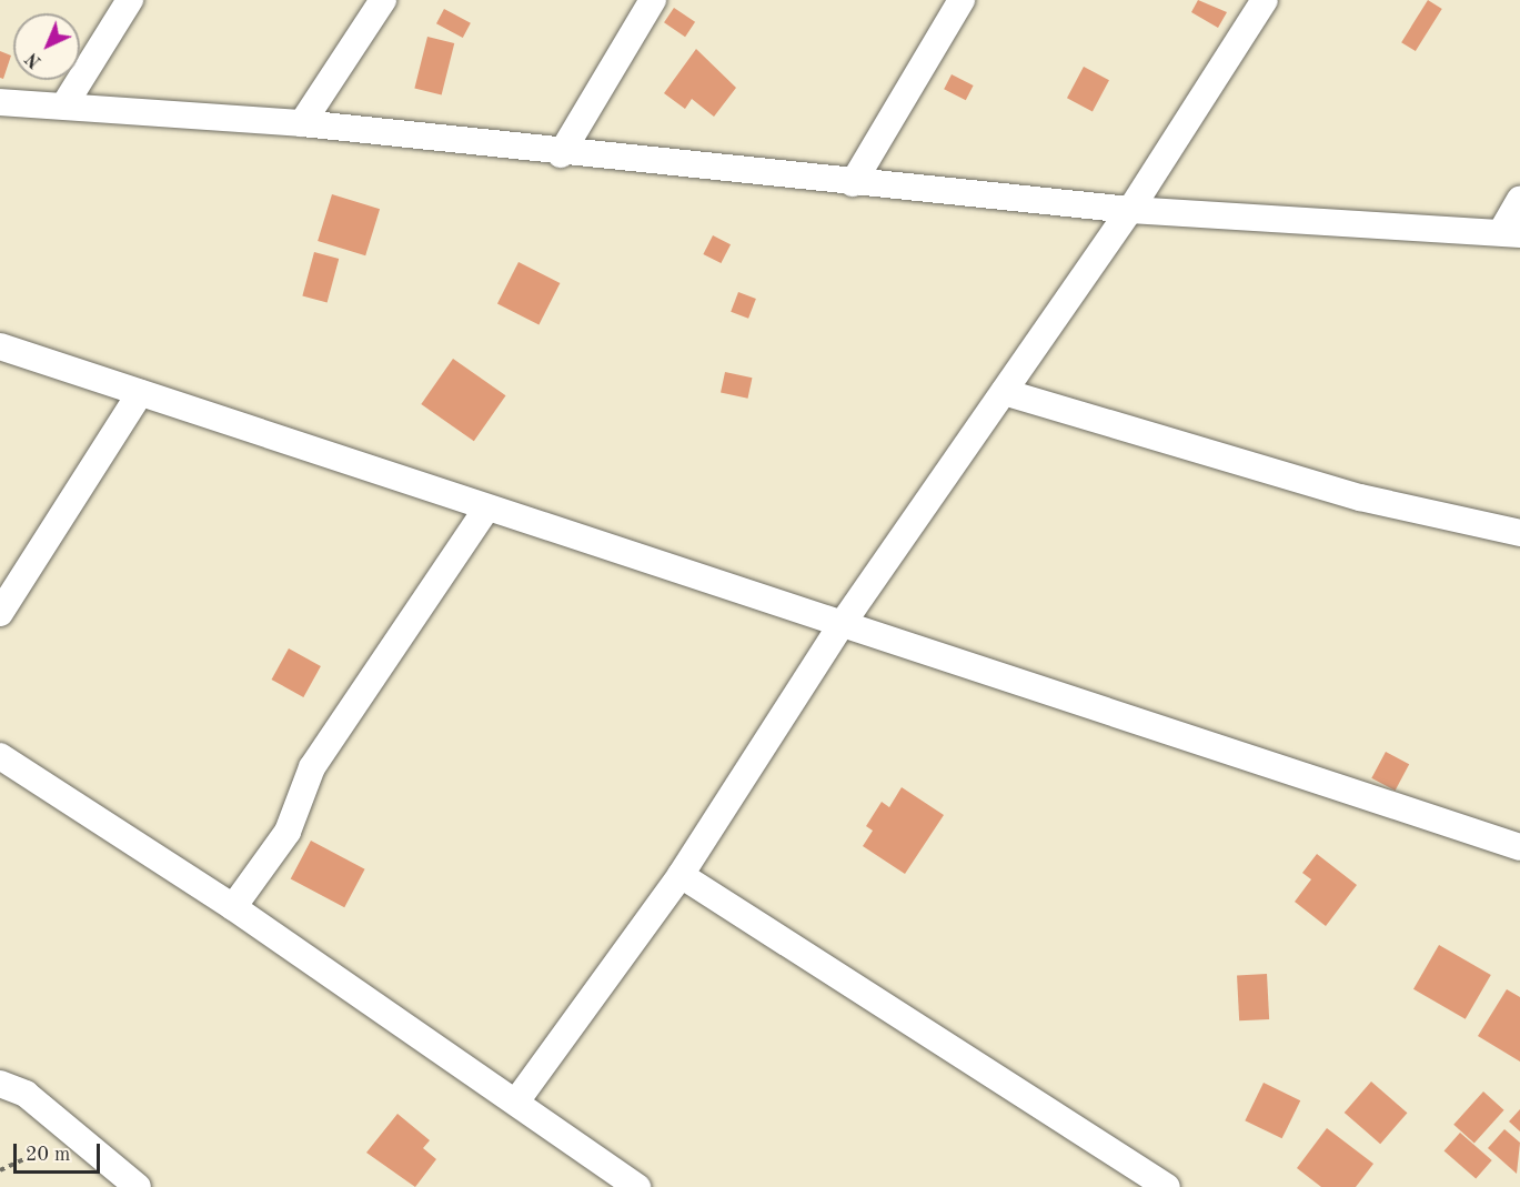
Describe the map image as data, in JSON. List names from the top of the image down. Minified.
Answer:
{"scale_bar":"20 m","north":"bottom left"}
